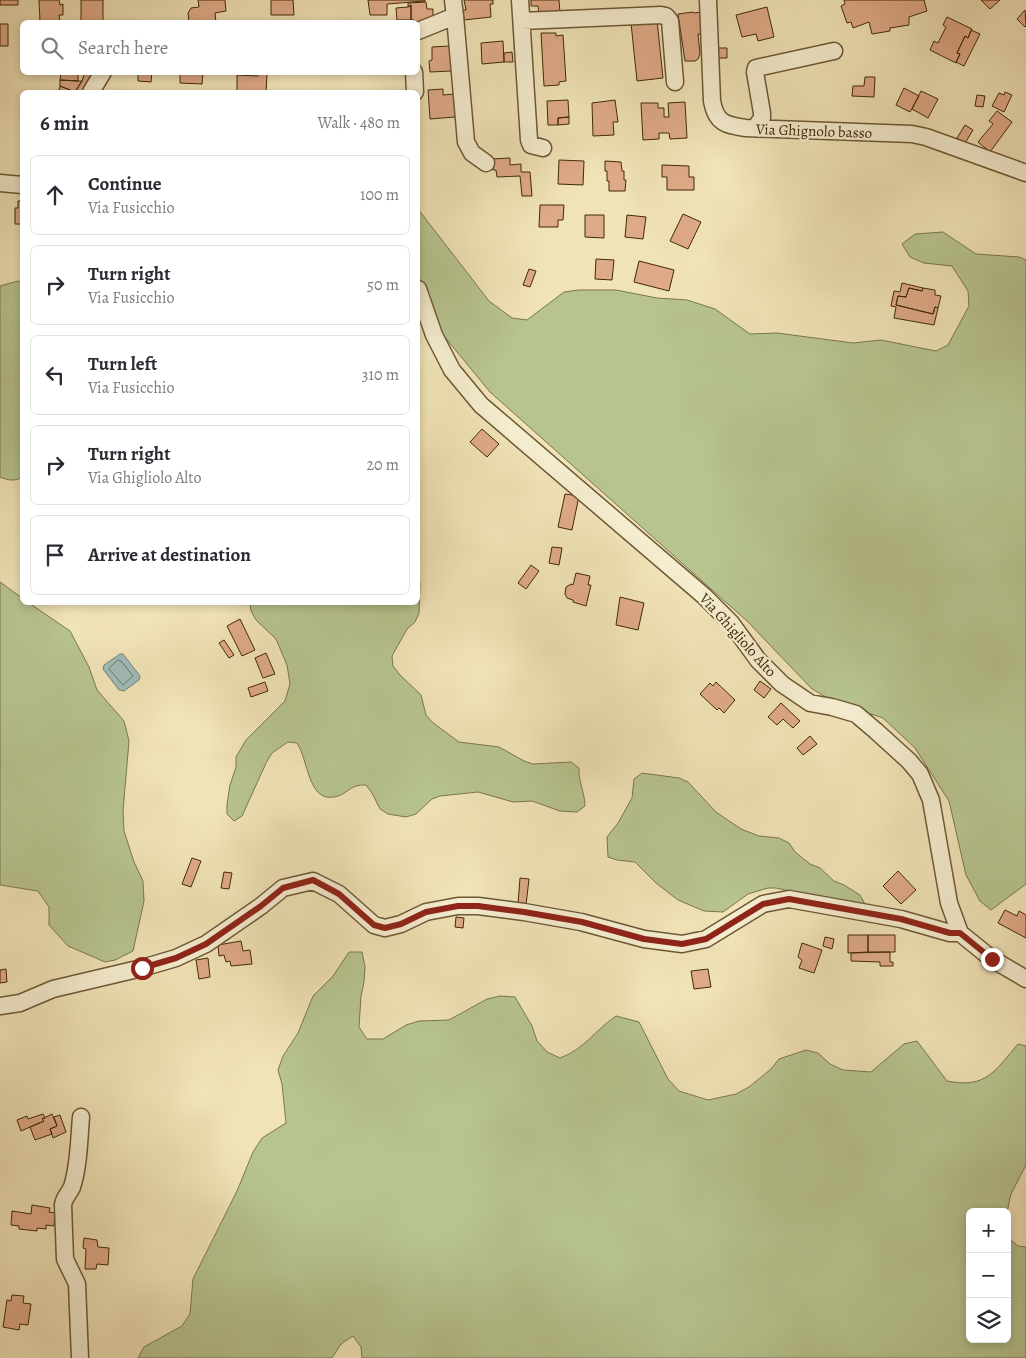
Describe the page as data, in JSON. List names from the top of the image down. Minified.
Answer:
{"streets":{"street":["Via Ghignolo basso","Via Ghigliolo Alto"]},"page":{"search":"Search here","heading":["6 min","Walk · 480 m"],"list":[["Continue","Via Fusicchio","100 m"],["Turn right","Via Fusicchio","50 m"],["Turn left","Via Fusicchio","310 m"],["Turn right","Via Ghigliolo Alto","20 m"],"Arrive at destination"],"map_buttons":["+","−"]}}
